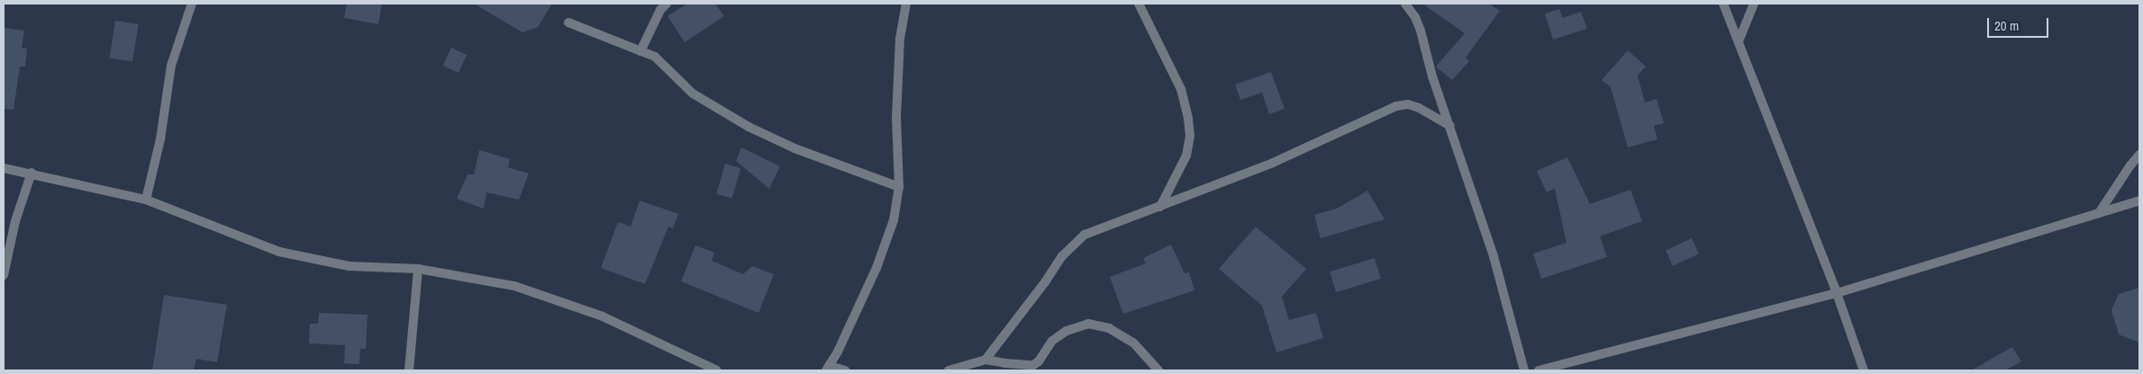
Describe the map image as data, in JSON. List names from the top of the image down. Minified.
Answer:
{"scale_bar":"20 m"}
